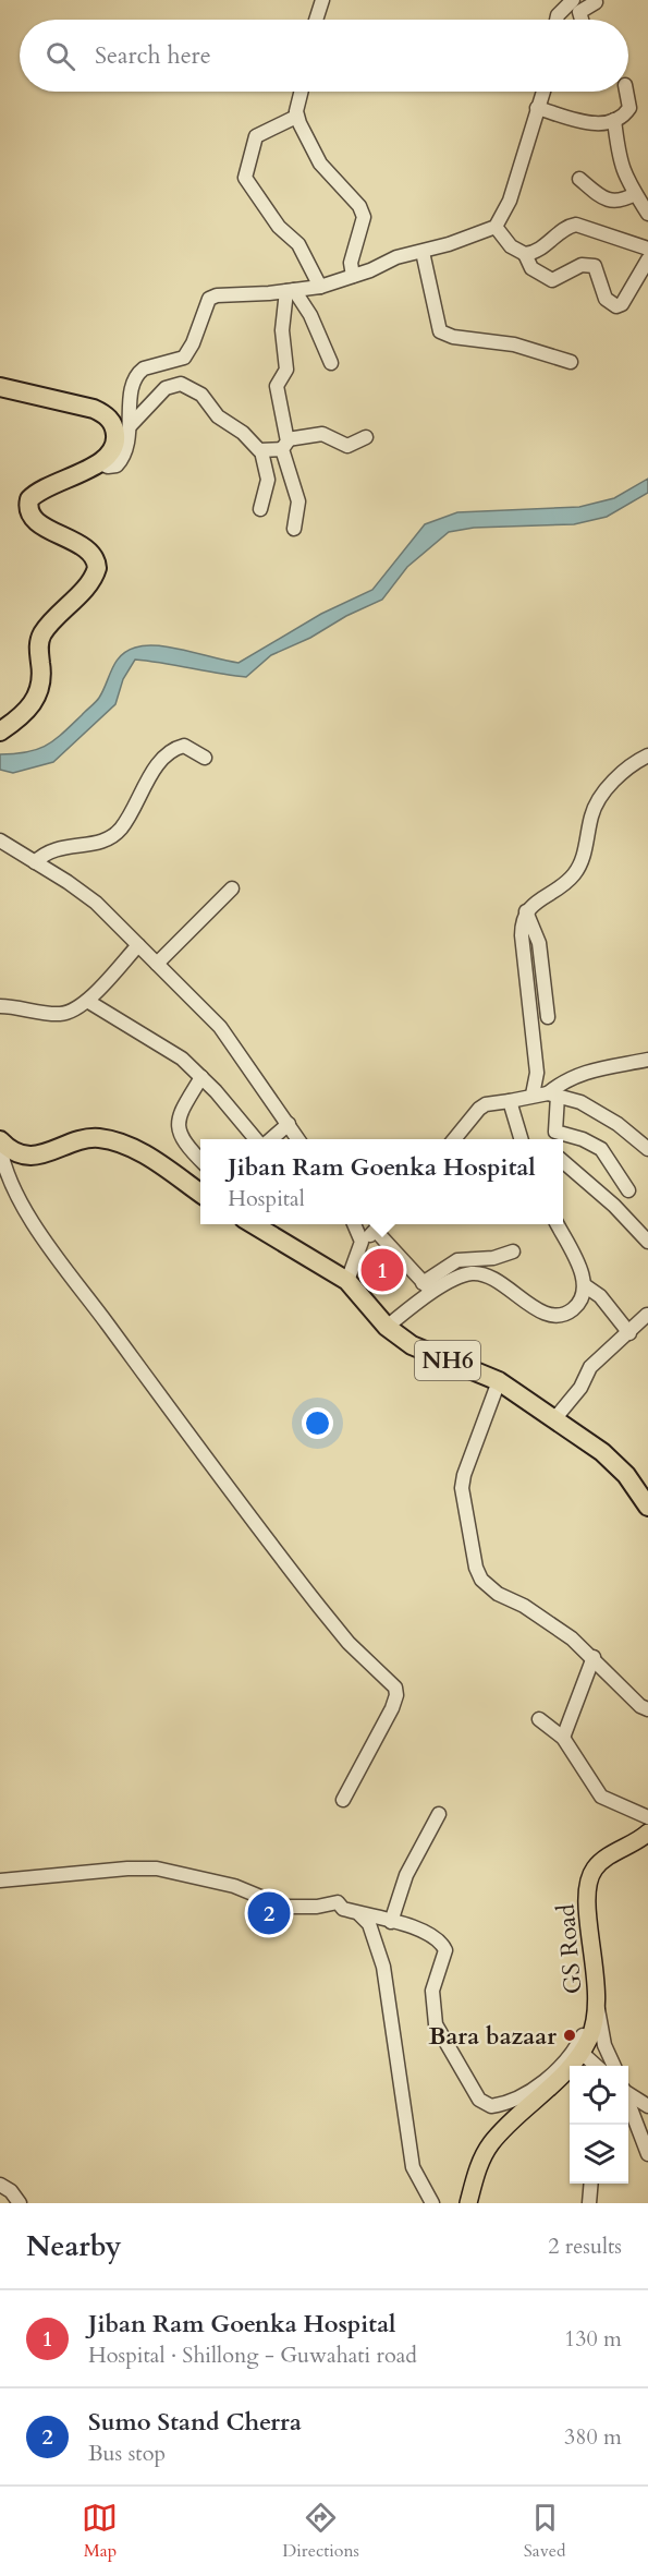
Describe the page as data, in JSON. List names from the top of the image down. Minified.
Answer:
{"streets":{"highway":["NH6"],"main road":["GS Road"]},"places":["Bara bazaar"],"page":{"search":"Search here","popup":["Jiban Ram Goenka Hospital","Hospital"],"pins":["1","2"],"heading":["Nearby","2 results"],"list":[{"mark":"1","name":"Jiban Ram Goenka Hospital","note":"Hospital · Shillong - Guwahati road","value":"130 m"},{"mark":"2","name":"Sumo Stand Cherra","note":"Bus stop","value":"380 m"}],"nav":["Map","Directions","Saved"]}}
